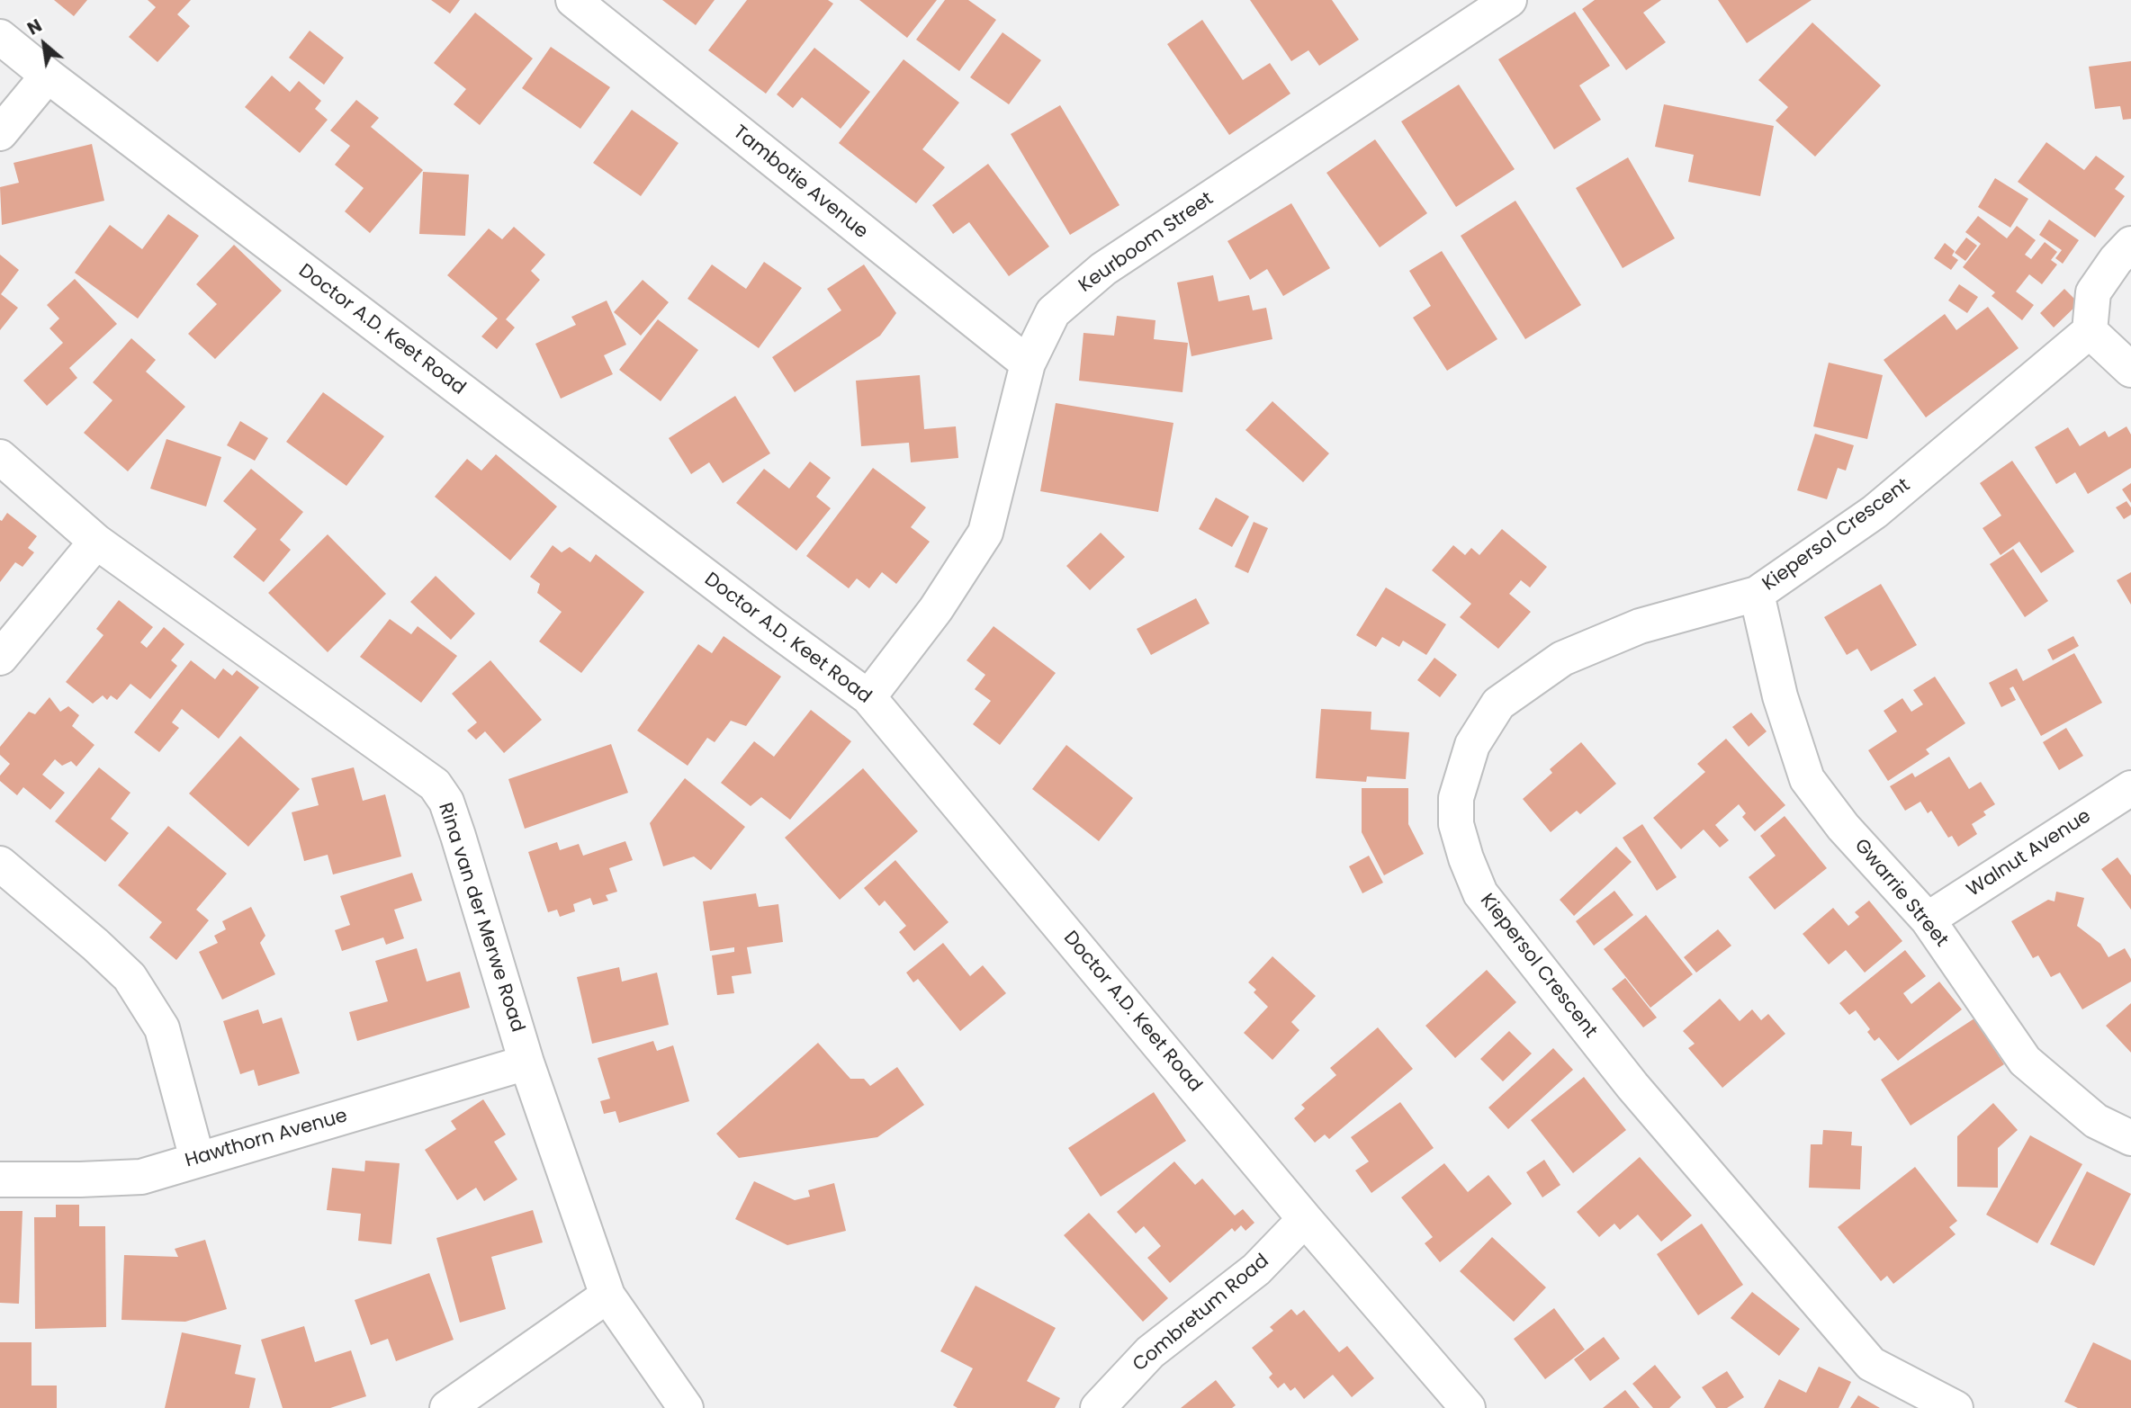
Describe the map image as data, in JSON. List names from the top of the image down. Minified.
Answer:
{"streets":{"street":["Tambotie Avenue","Keurboom Street","Doctor A.D. Keet Road","Kiepersol Crescent","Walnut Avenue","Gwarrie Street","Rina van der Merwe Road","Hawthorn Avenue","Combretum Road"]},"crossings":[["Tambotie Avenue","Keurboom Street"],["Keurboom Street","Doctor A.D. Keet Road"],["Doctor A.D. Keet Road","Combretum Road"],["Kiepersol Crescent","Gwarrie Street"],["Walnut Avenue","Gwarrie Street"],["Rina van der Merwe Road","Hawthorn Avenue"]],"north":"top left"}
